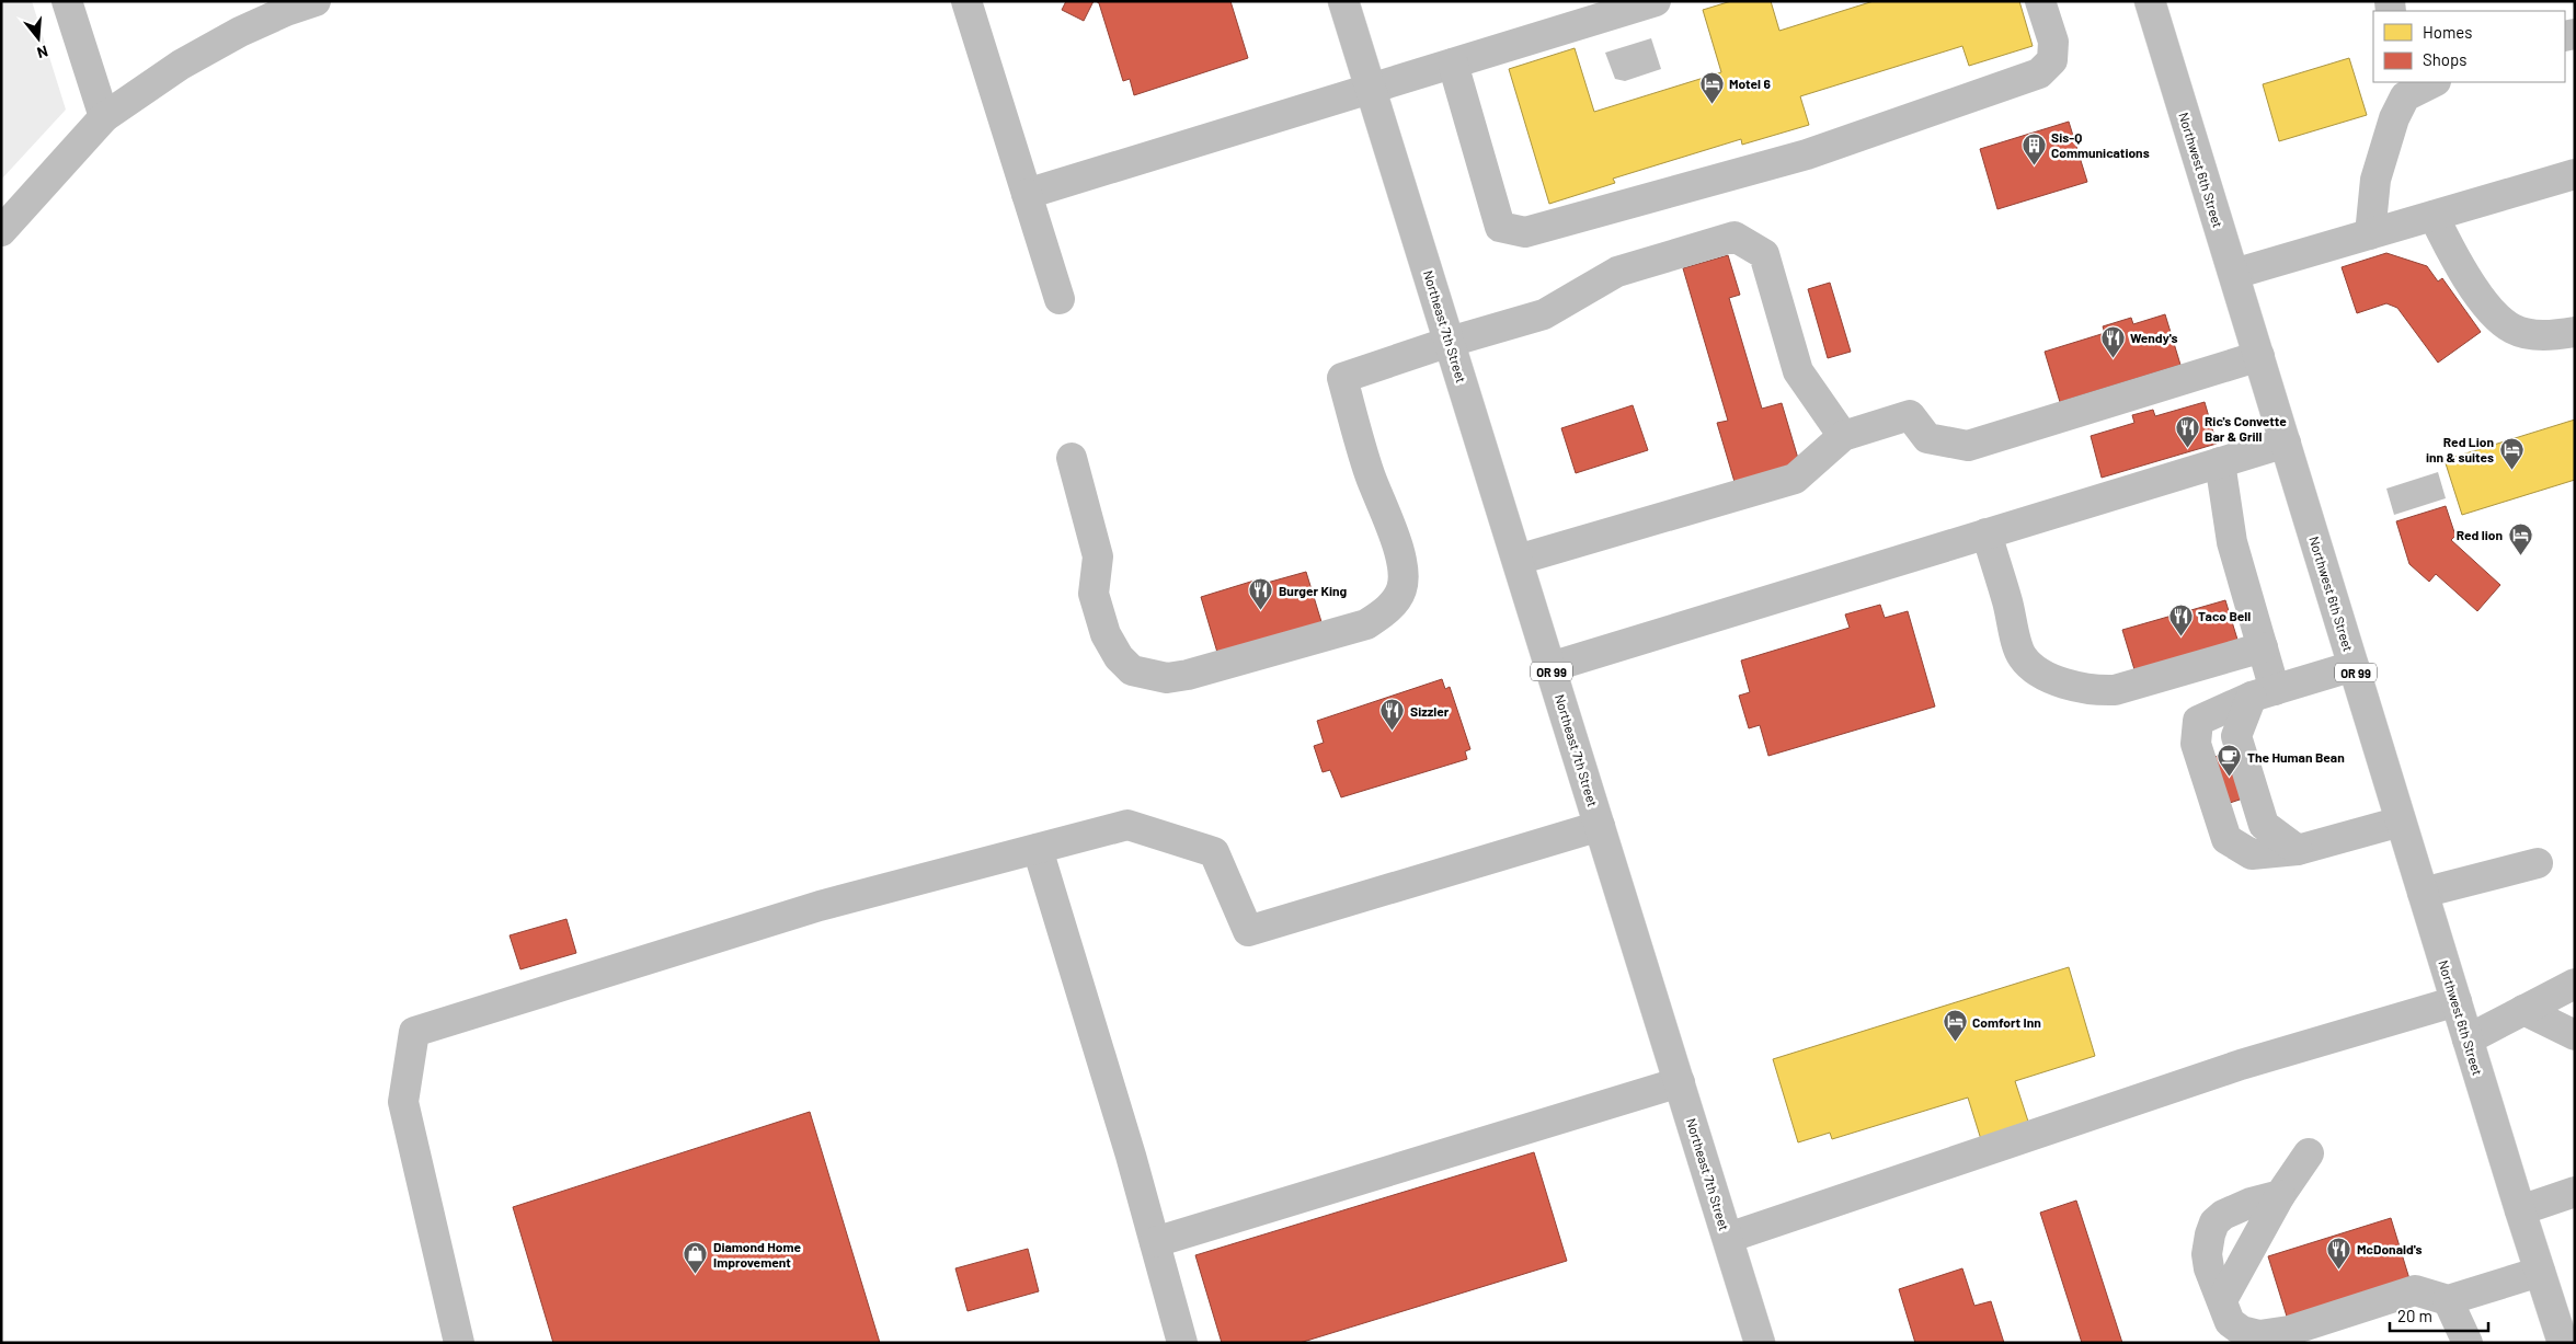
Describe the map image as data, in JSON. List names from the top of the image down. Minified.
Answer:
{"streets":{"main road":["Northwest 6th Street","Northeast 7th Street","OR 99"]},"places":{"hotel":["Motel 6","Red Lion inn & suites","Red lion","Comfort Inn"],"building":["Sis-Q Communications"],"restaurant":["Wendy's","Ric's Convette Bar & Grill","Burger King","Taco Bell","Sizzler","McDonald's"],"cafe":["The Human Bean"],"shop":["Diamond Home Improvement"]},"legend":["Homes","Shops"],"scale_bar":"20 m","north":"bottom"}
